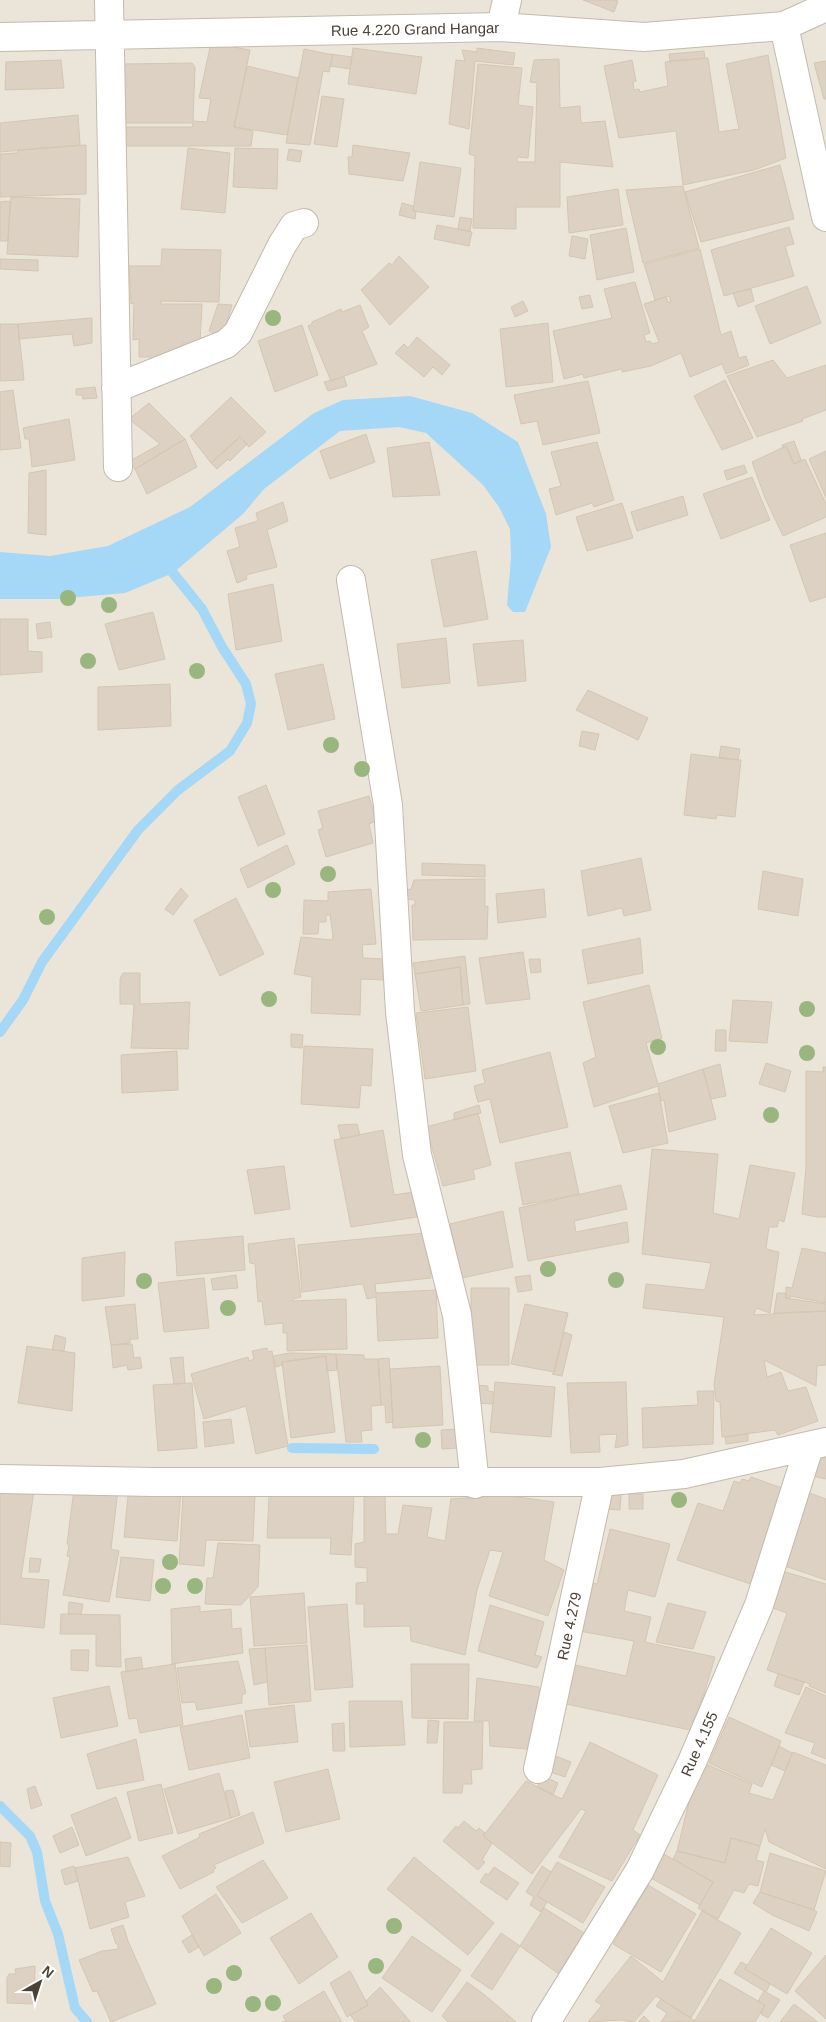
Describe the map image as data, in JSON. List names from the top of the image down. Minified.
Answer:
{"streets":{"street":["Rue 4.220 Grand Hangar","Rue 4.279","Rue 4.155"]},"north":"top right"}
